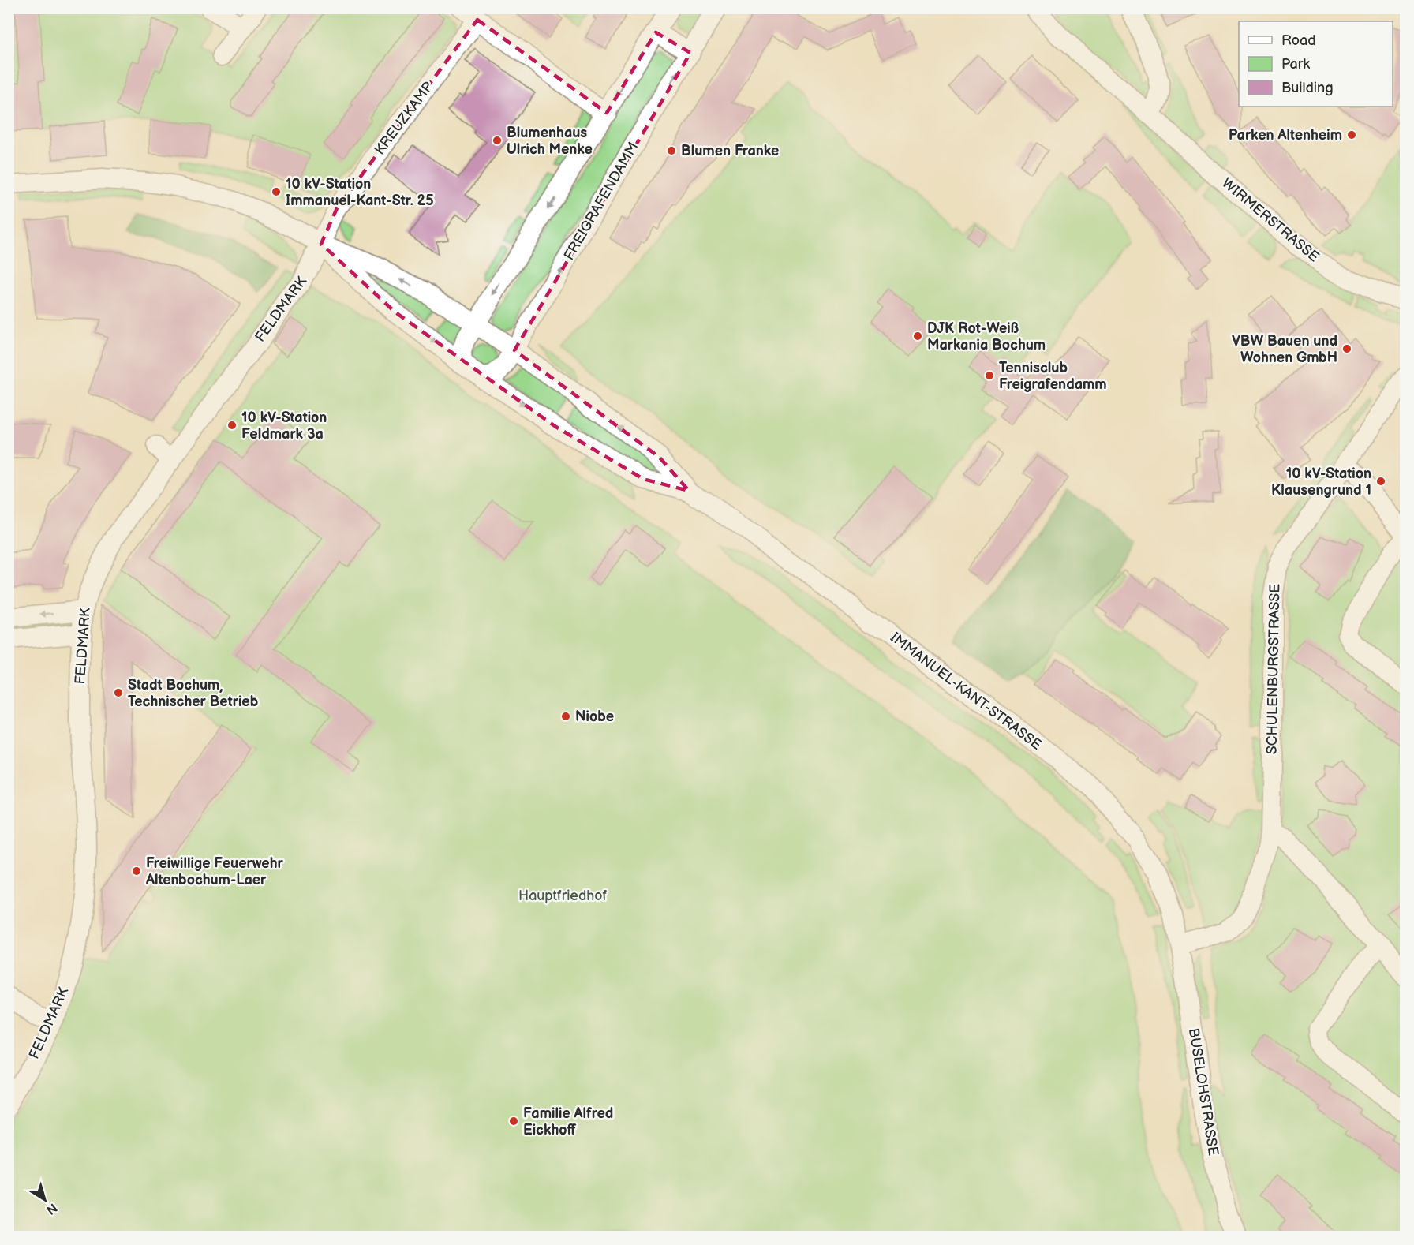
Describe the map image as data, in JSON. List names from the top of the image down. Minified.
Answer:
{"streets":{"street":["KREUZKAMP","FREIGRAFENDAMM","WIRMERSTRASSE","FELDMARK","SCHULENBURGSTRASSE","IMMANUEL-KANT-STRASSE","BUSELOHSTRASSE"]},"crossings":[["KREUZKAMP","FELDMARK"],["KREUZKAMP","IMMANUEL-KANT-STRASSE"],["FREIGRAFENDAMM","IMMANUEL-KANT-STRASSE"],["FELDMARK","IMMANUEL-KANT-STRASSE"],["SCHULENBURGSTRASSE","IMMANUEL-KANT-STRASSE"],["SCHULENBURGSTRASSE","BUSELOHSTRASSE"],["IMMANUEL-KANT-STRASSE","BUSELOHSTRASSE"]],"parks":["Hauptfriedhof"],"places":["Parken Altenheim","Blumenhaus Ulrich Menke","Blumen Franke","10 kV-Station Immanuel-Kant-Str. 25","DJK Rot-Weiß Markania Bochum","VBW Bauen und Wohnen GmbH","Tennisclub Freigrafendamm","10 kV-Station Feldmark 3a","10 kV-Station Klausengrund 1","Stadt Bochum, Technischer Betrieb","Niobe","Freiwillige Feuerwehr Altenbochum-Laer","Familie Alfred Eickhoff"],"legend":["Road","Park","Building"],"north":"bottom right"}
